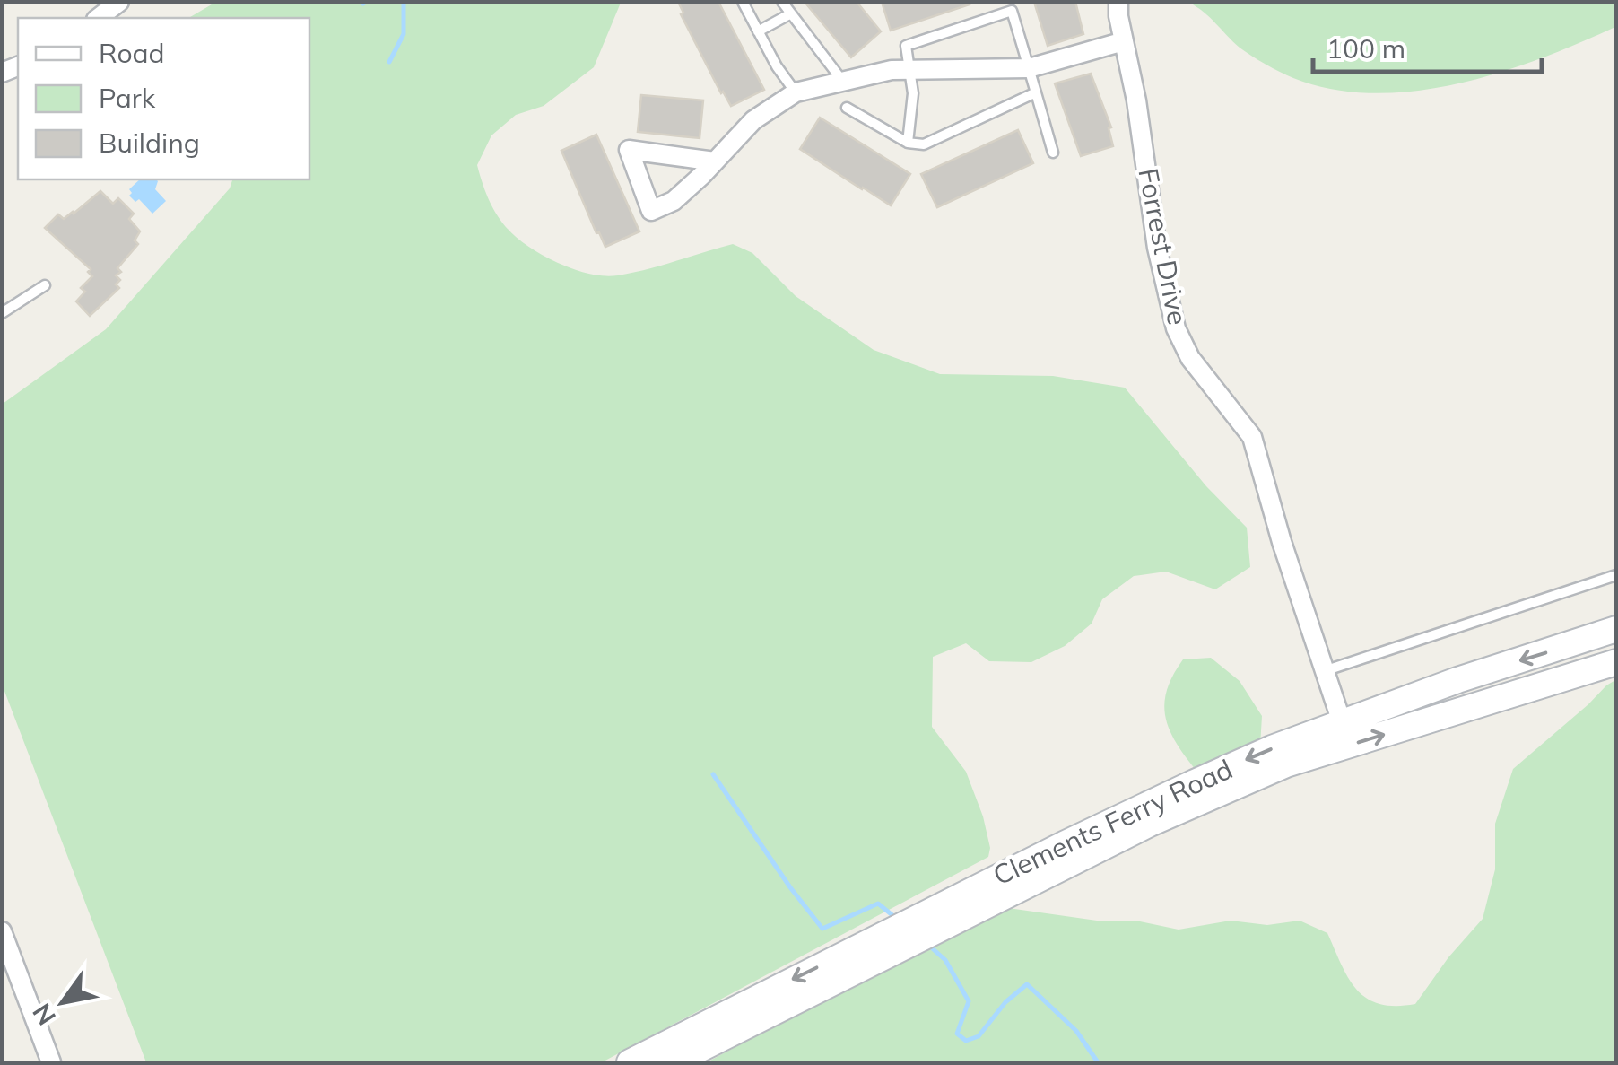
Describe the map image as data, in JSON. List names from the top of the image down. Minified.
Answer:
{"streets":{"main road":["Clements Ferry Road"],"street":["Forrest Drive"]},"crossings":[["Forrest Drive","Clements Ferry Road"]],"legend":["Road","Park","Building"],"scale_bar":"100 m","north":"bottom left"}
